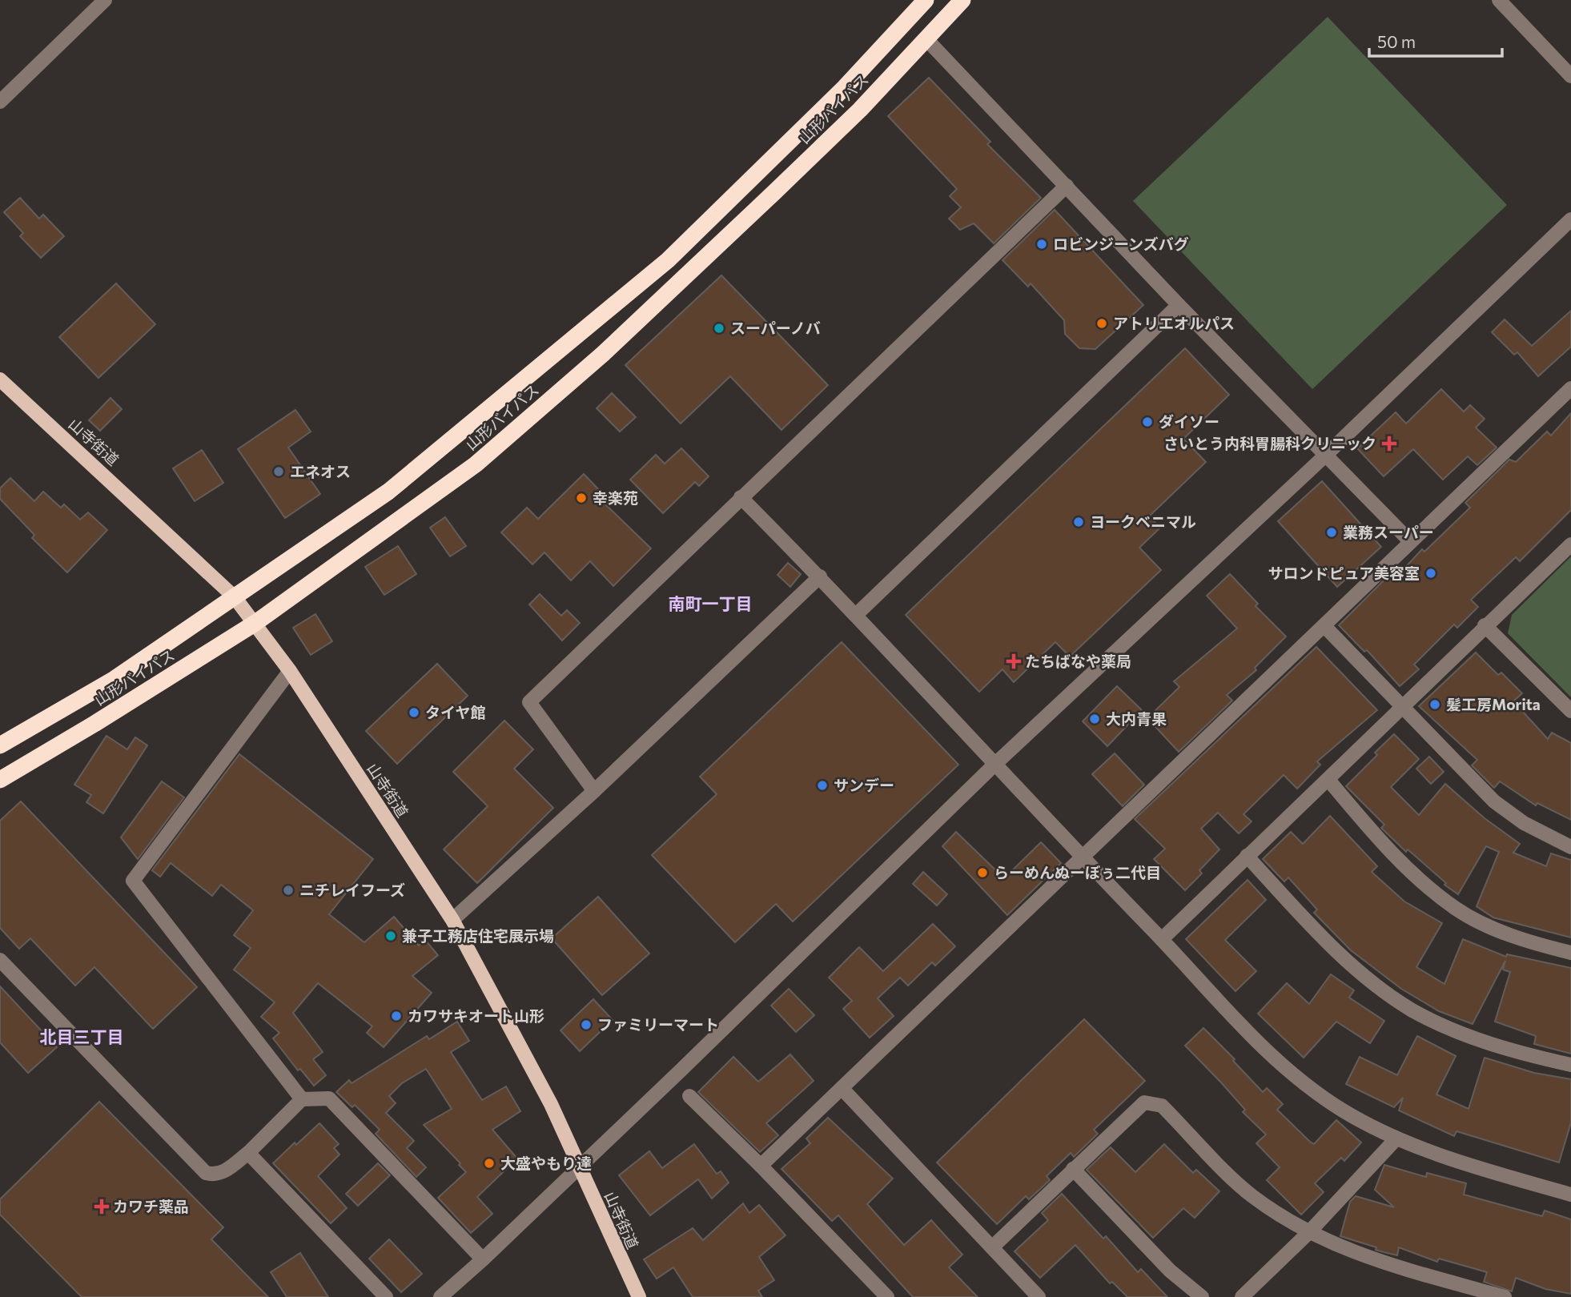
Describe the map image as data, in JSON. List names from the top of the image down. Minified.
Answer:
{"streets":{"highway":["山形バイパス"],"main road":["山寺街道"]},"crossings":[["山形バイパス","山寺街道"]],"districts":["南町一丁目","北目三丁目"],"places":{"other":["ロビンジーンズバグ","アトリエオルパス","スーパーノバ","ダイソー","エネオス","幸楽苑","ヨークベニマル","業務スーパー","サロンドピュア美容室","髪工房Morita","タイヤ館","大内青果","サンデー","らーめんぬーぼぅ二代目","ニチレイフーズ","兼子工務店住宅展示場","カワサキオート山形","ファミリーマート","大盛やもり達"],"health":["さいとう内科胃腸科クリニック","たちばなや薬局","カワチ薬品"]},"scale_bar":"50 m"}
